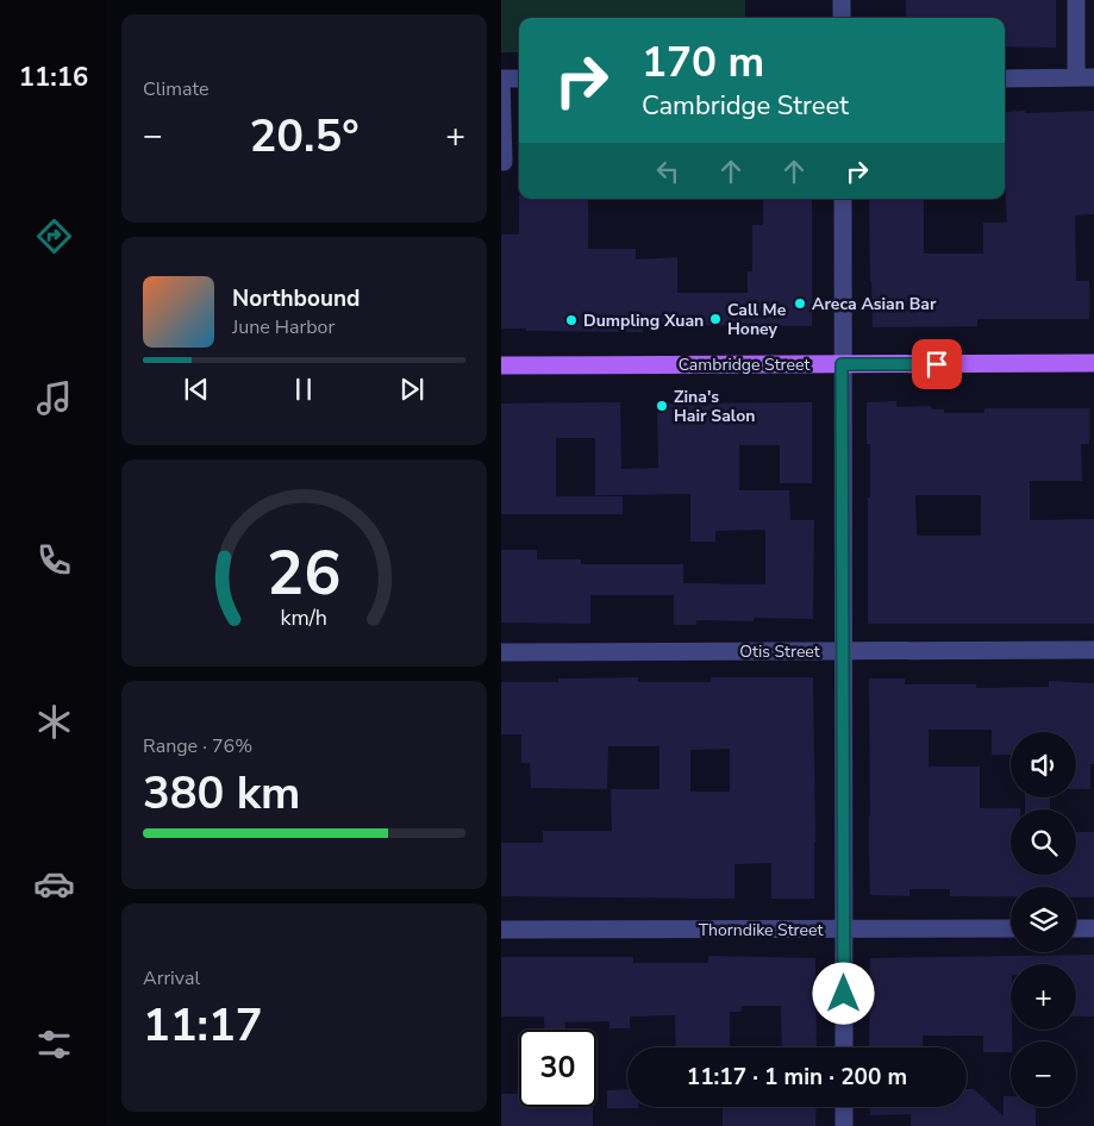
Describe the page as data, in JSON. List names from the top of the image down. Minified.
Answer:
{"streets":{"main road":["Cambridge Street"],"street":["Otis Street","Thorndike Street"]},"places":["Areca Asian Bar","Call Me Honey","Dumpling Xuan","Zina's Hair Salon"],"page":{"tabs":"11:16","tile":["Climate",["Range · 76%","380 km"],["Arrival","11:17"]],"turn":["170 m","Cambridge Street"],"heat":["−","20.5°","+"],"song":["Northbound","June Harbor"],"map_buttons":["+","−"],"limit":"30","trip":"11:17 · 1 min · 200 m","gauge":["26","km/h"]}}
